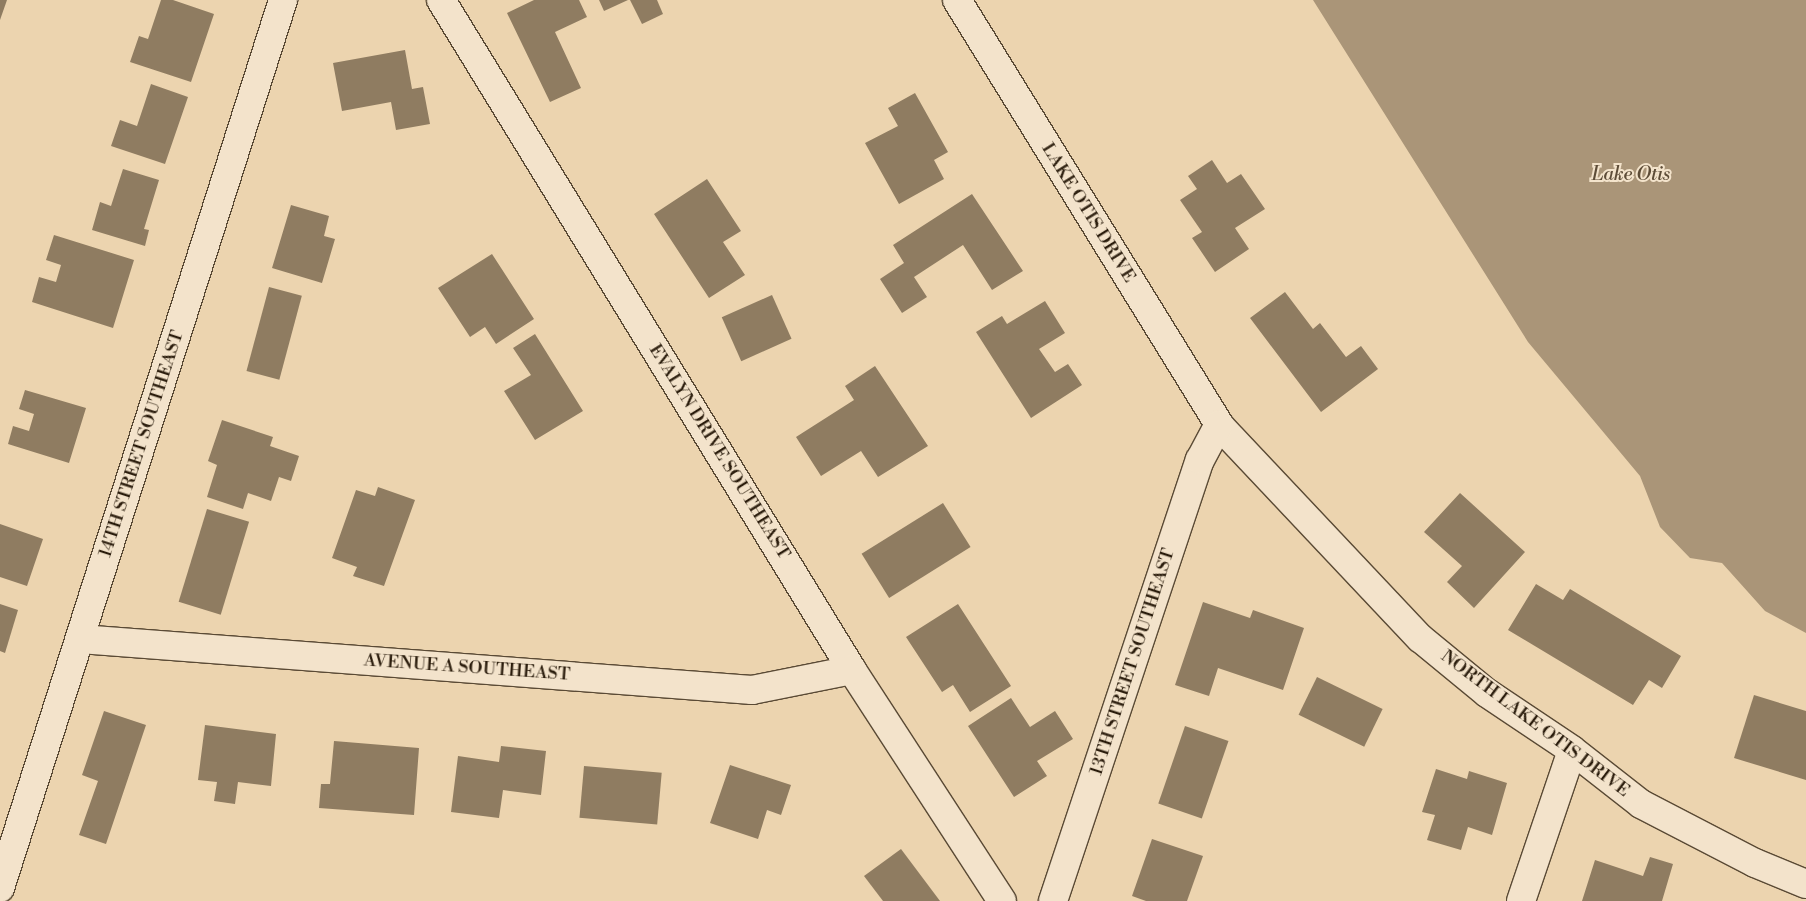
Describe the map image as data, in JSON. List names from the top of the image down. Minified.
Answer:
{"streets":{"street":["LAKE OTIS DRIVE","14TH STREET SOUTHEAST","EVALYN DRIVE SOUTHEAST","13TH STREET SOUTHEAST","AVENUE A SOUTHEAST","NORTH LAKE OTIS DRIVE"]},"crossings":[["LAKE OTIS DRIVE","13TH STREET SOUTHEAST"],["LAKE OTIS DRIVE","NORTH LAKE OTIS DRIVE"],["14TH STREET SOUTHEAST","AVENUE A SOUTHEAST"],["EVALYN DRIVE SOUTHEAST","AVENUE A SOUTHEAST"],["13TH STREET SOUTHEAST","NORTH LAKE OTIS DRIVE"]],"water":["Lake Otis"]}
